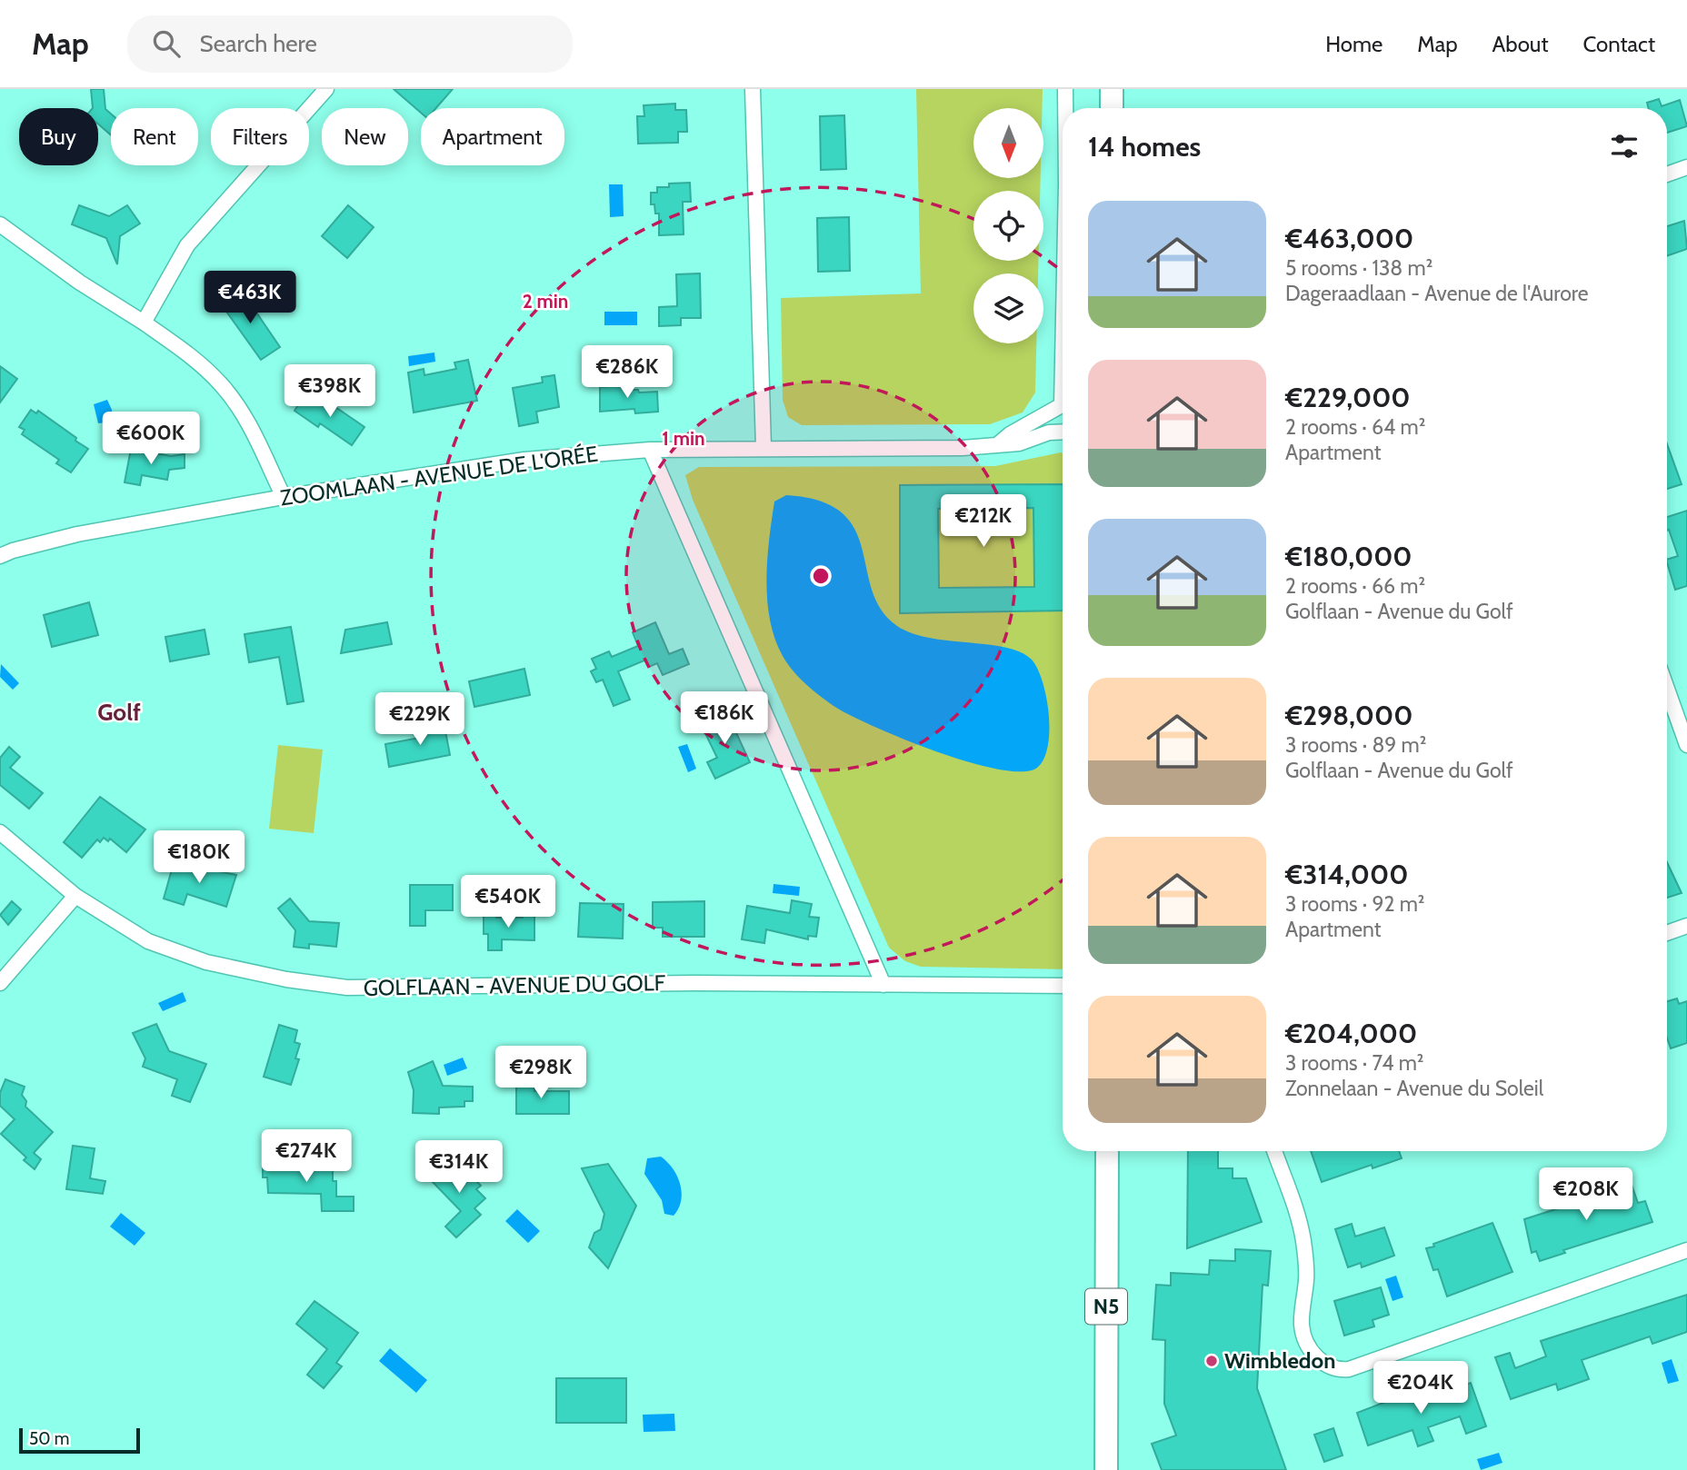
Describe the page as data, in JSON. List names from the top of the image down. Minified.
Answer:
{"streets":{"main road":["N5"],"street":["ZOOMLAAN - AVENUE DE L'ORÉE","GOLFLAAN - AVENUE DU GOLF"]},"districts":["Golf"],"places":["Wimbledon"],"scale_bar":"50 m","north":"bottom","page":{"header":"Map","search":"Search here","nav":["Home","Map","About","Contact"],"chip":["Buy","Rent","Filters","New","Apartment"],"heading":"14 homes","list":[{"name":"€463,000","note":"5 rooms · 138 m² · Dageraadlaan - Avenue de l'Aurore"},{"name":"€229,000","note":"2 rooms · 64 m² · Apartment"},{"name":"€180,000","note":"2 rooms · 66 m² · Golflaan - Avenue du Golf"},{"name":"€298,000","note":"3 rooms · 89 m² · Golflaan - Avenue du Golf"},{"name":"€314,000","note":"3 rooms · 92 m² · Apartment"},{"name":"€204,000","note":"3 rooms · 74 m² · Zonnelaan - Avenue du Soleil"}],"price":["€463K","€286K","€398K","€600K","€212K","€186K","€229K","€180K","€540K","€298K","€274K","€314K","€208K","€204K"],"scale":"50 m"},"rings":["2 min","1 min"]}
